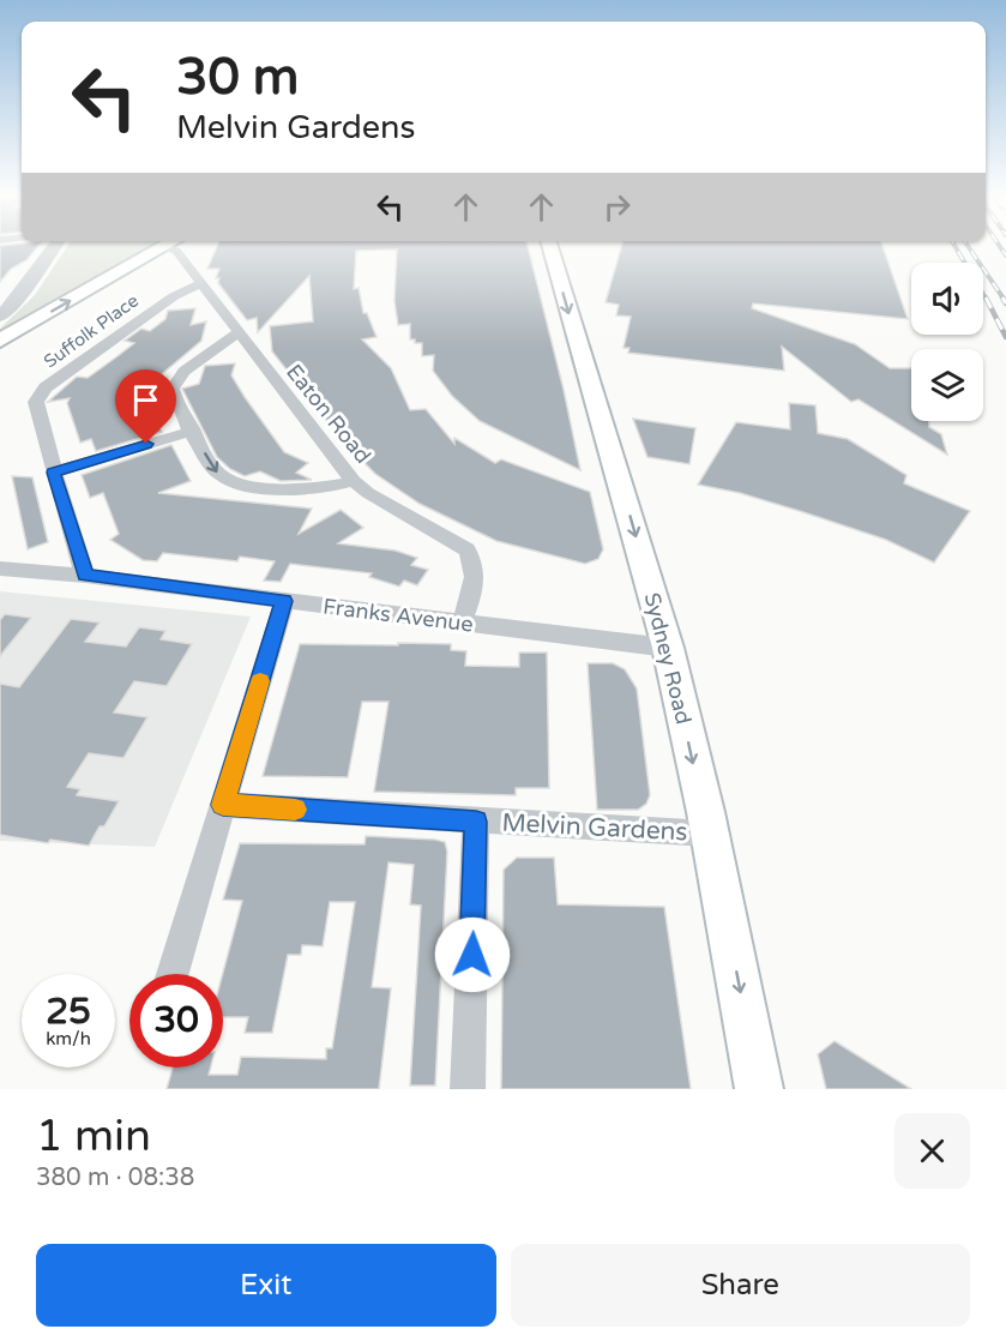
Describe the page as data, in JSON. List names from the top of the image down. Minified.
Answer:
{"streets":{"main road":["Sydney Road"],"street":["Suffolk Place","Eaton Road","Franks Avenue","Melvin Gardens"]},"crossings":[["Suffolk Place","Eaton Road"],["Eaton Road","Franks Avenue"],["Franks Avenue","Sydney Road"],["Sydney Road","Melvin Gardens"]],"one_way":["Sydney Road"],"page":{"turn":["30 m","Melvin Gardens"],"speed":"25 km/h","limit":"30","heading":["1 min","380 m · 08:38"],"buttons":["Exit","Share"]}}
